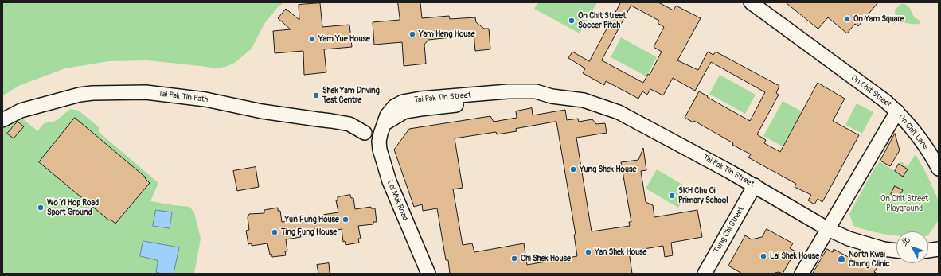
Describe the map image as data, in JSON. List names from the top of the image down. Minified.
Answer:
{"streets":{"street":["On Chit Street","Tai Pak Tin Path","Tai Pak Tin Street","On Chit Lane","Lei Muk Road","Tung Chi Street"]},"crossings":[["On Chit Street","Tai Pak Tin Street"],["On Chit Street","On Chit Lane"],["Tai Pak Tin Street","Lei Muk Road"],["Tai Pak Tin Street","Tung Chi Street"]],"parks":["On Chit Street Playground"],"places":["On Yam Square","On Chit Street Soccer Pitch","Yam Heng House","Yam Yue House","Shek Yam Driving Test Centre","Yung Shek House","SKH Chu Oi Primary School","Wo Yi Hop Road Sport Ground","Yun Fung House","Ting Fung House","Yan Shek House","Lai Shek House","Chi Shek House","North Kwai Chung Clinic"],"north":"top left"}
